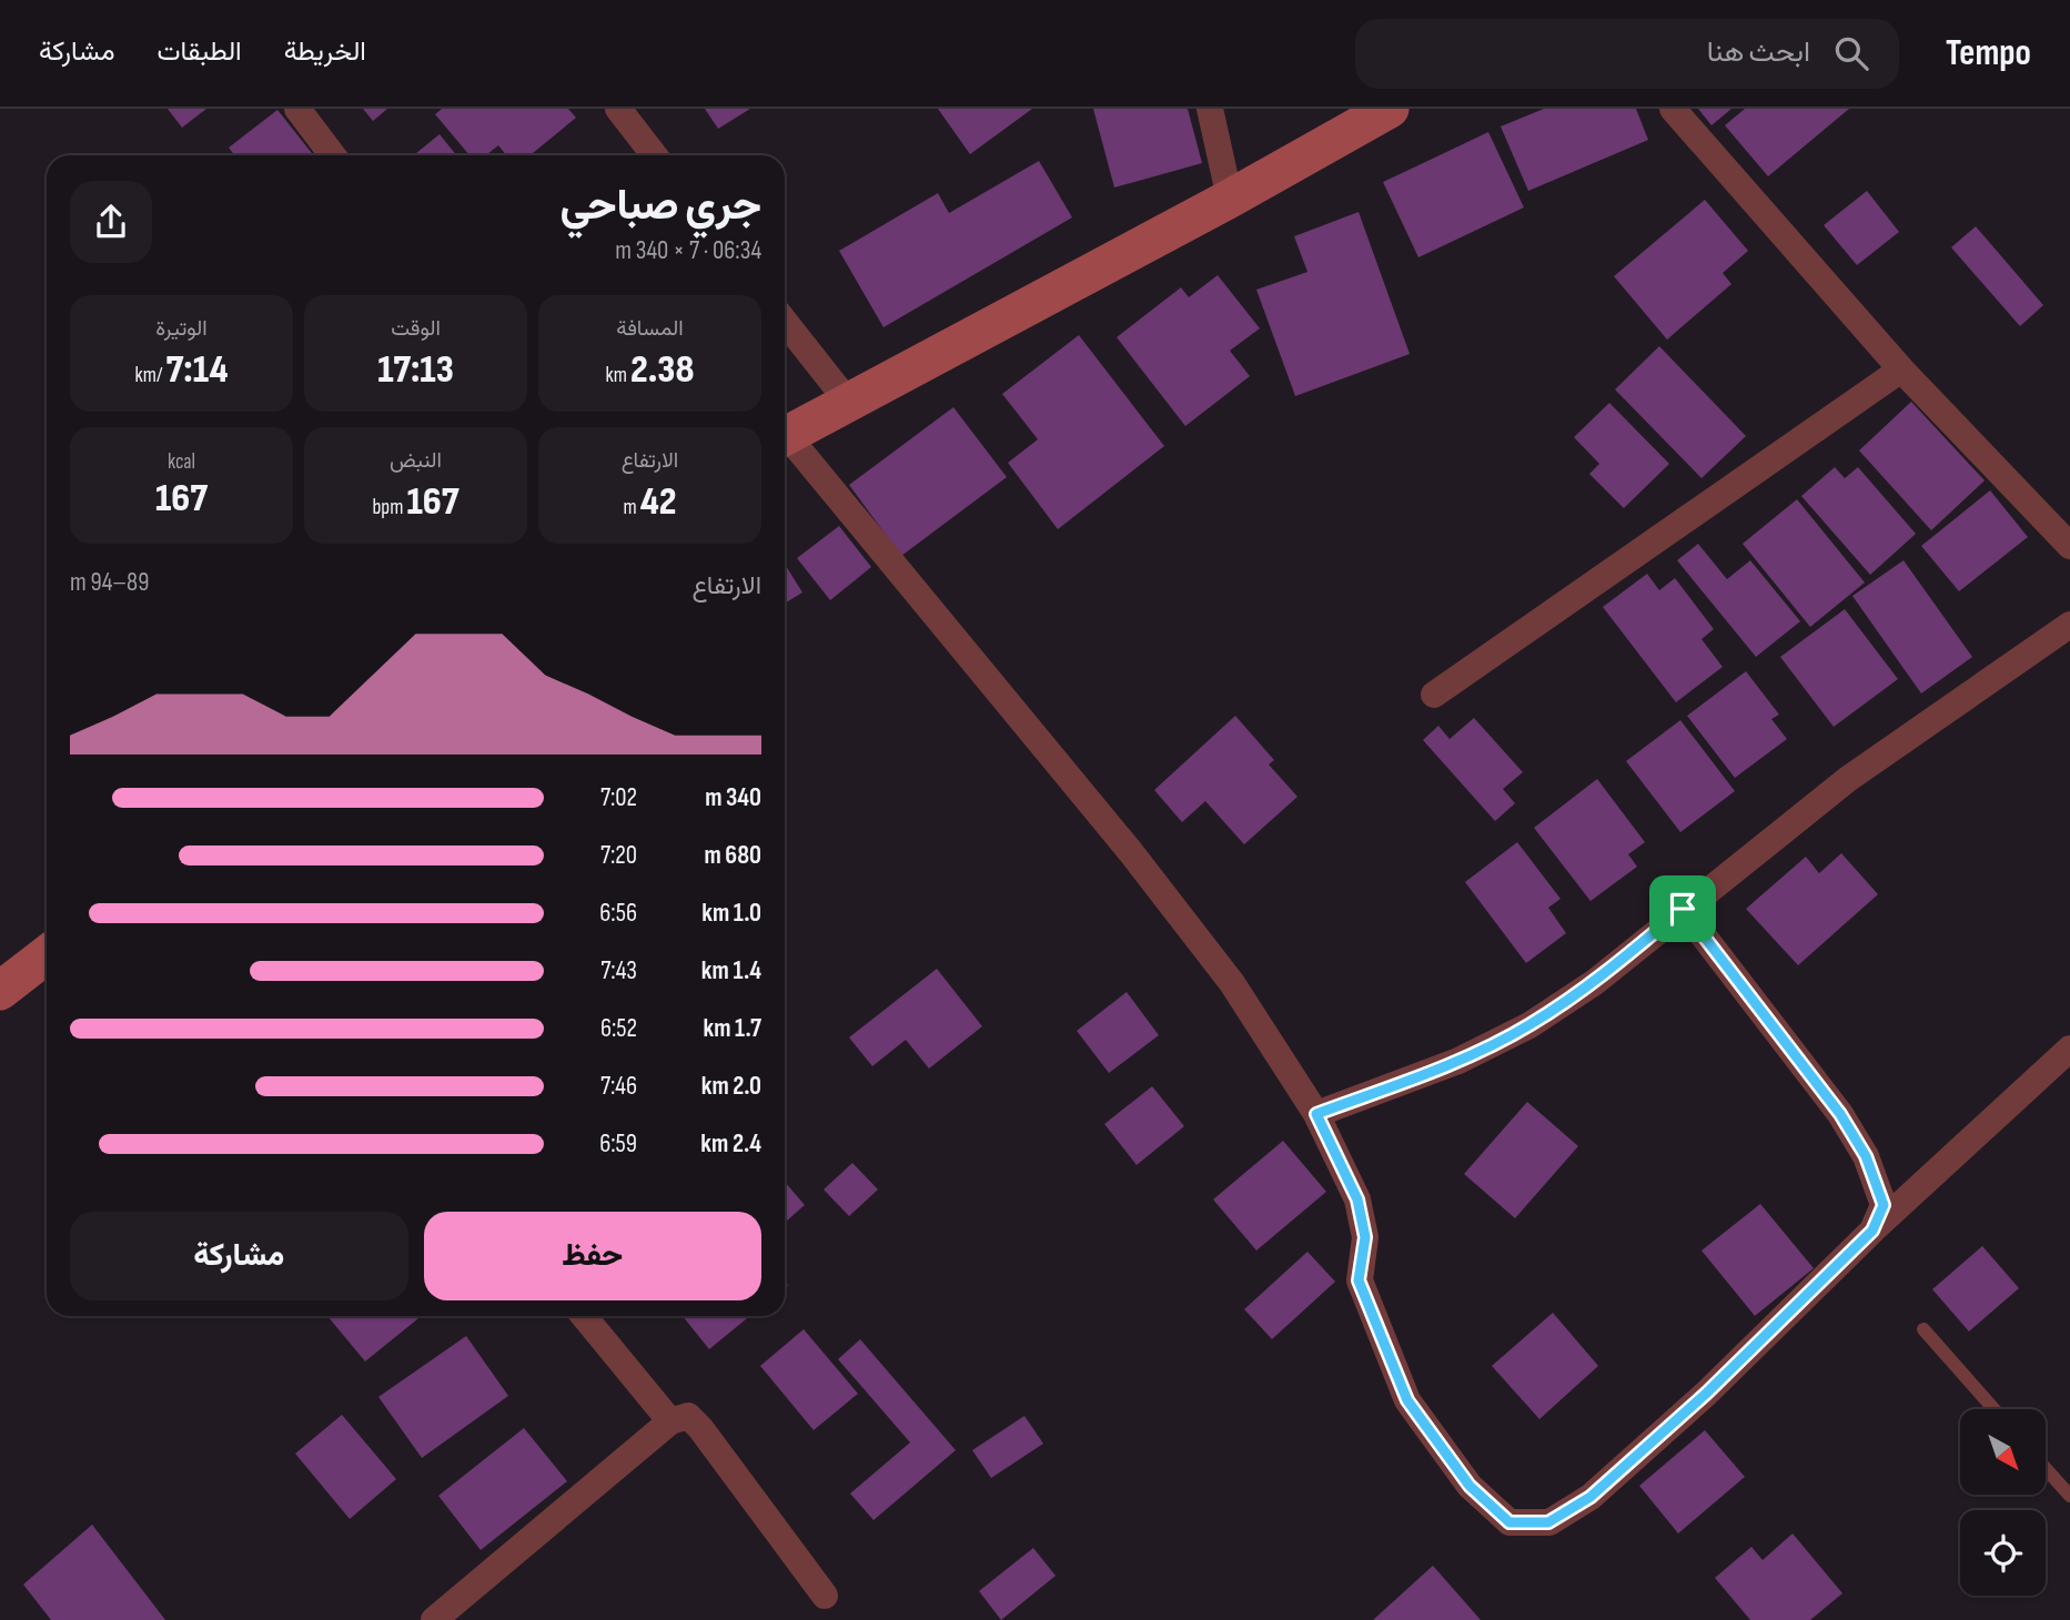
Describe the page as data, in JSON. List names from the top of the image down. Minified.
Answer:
{"north":"bottom right","page":{"header":"Tempo","search":"ابحث هنا","nav":["الخريطة","الطبقات","مشاركة"],"heading":["جري صباحي","06:34 · 7 × 340 m"],"stats":[["المسافة","2.38 km"],["الوقت","17:13"],["الوتيرة","7:14 /km"],["الارتفاع","42 m"],["النبض","167 bpm"],["kcal","167"]],"chart":["الارتفاع","89–94 m"],"list":[{"name":"340 m","note":"7:02"},{"name":"680 m","note":"7:20"},{"name":"1.0 km","note":"6:56"},{"name":"1.4 km","note":"7:43"},{"name":"1.7 km","note":"6:52"},{"name":"2.0 km","note":"7:46"},{"name":"2.4 km","note":"6:59"}],"buttons":["حفظ","مشاركة"]}}
